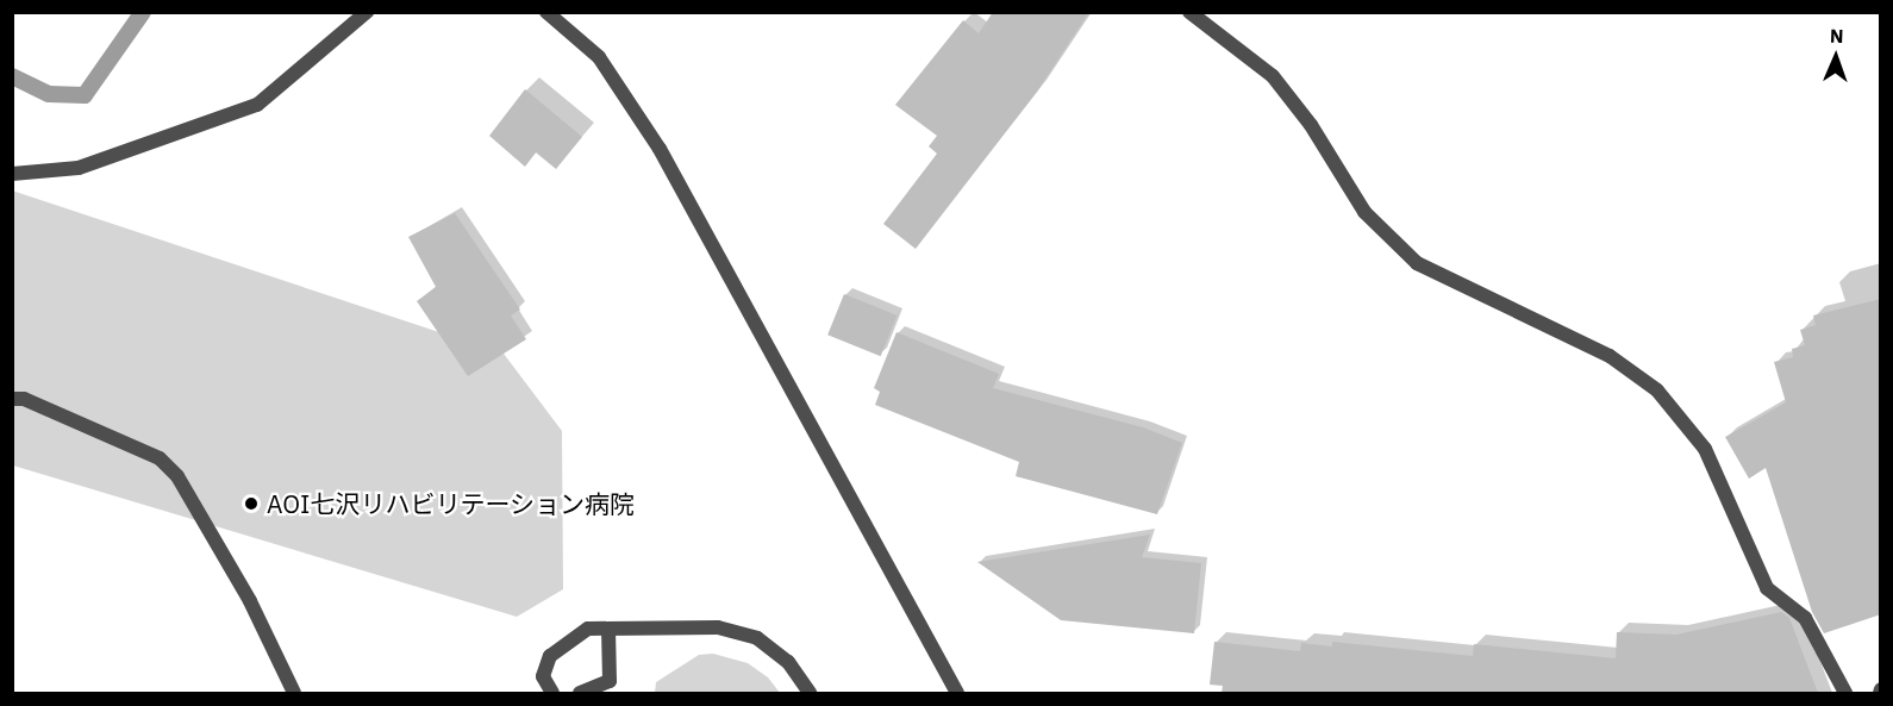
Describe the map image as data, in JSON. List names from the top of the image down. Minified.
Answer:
{"places":["AOI七沢リハビリテーション病院"],"north":"top"}
